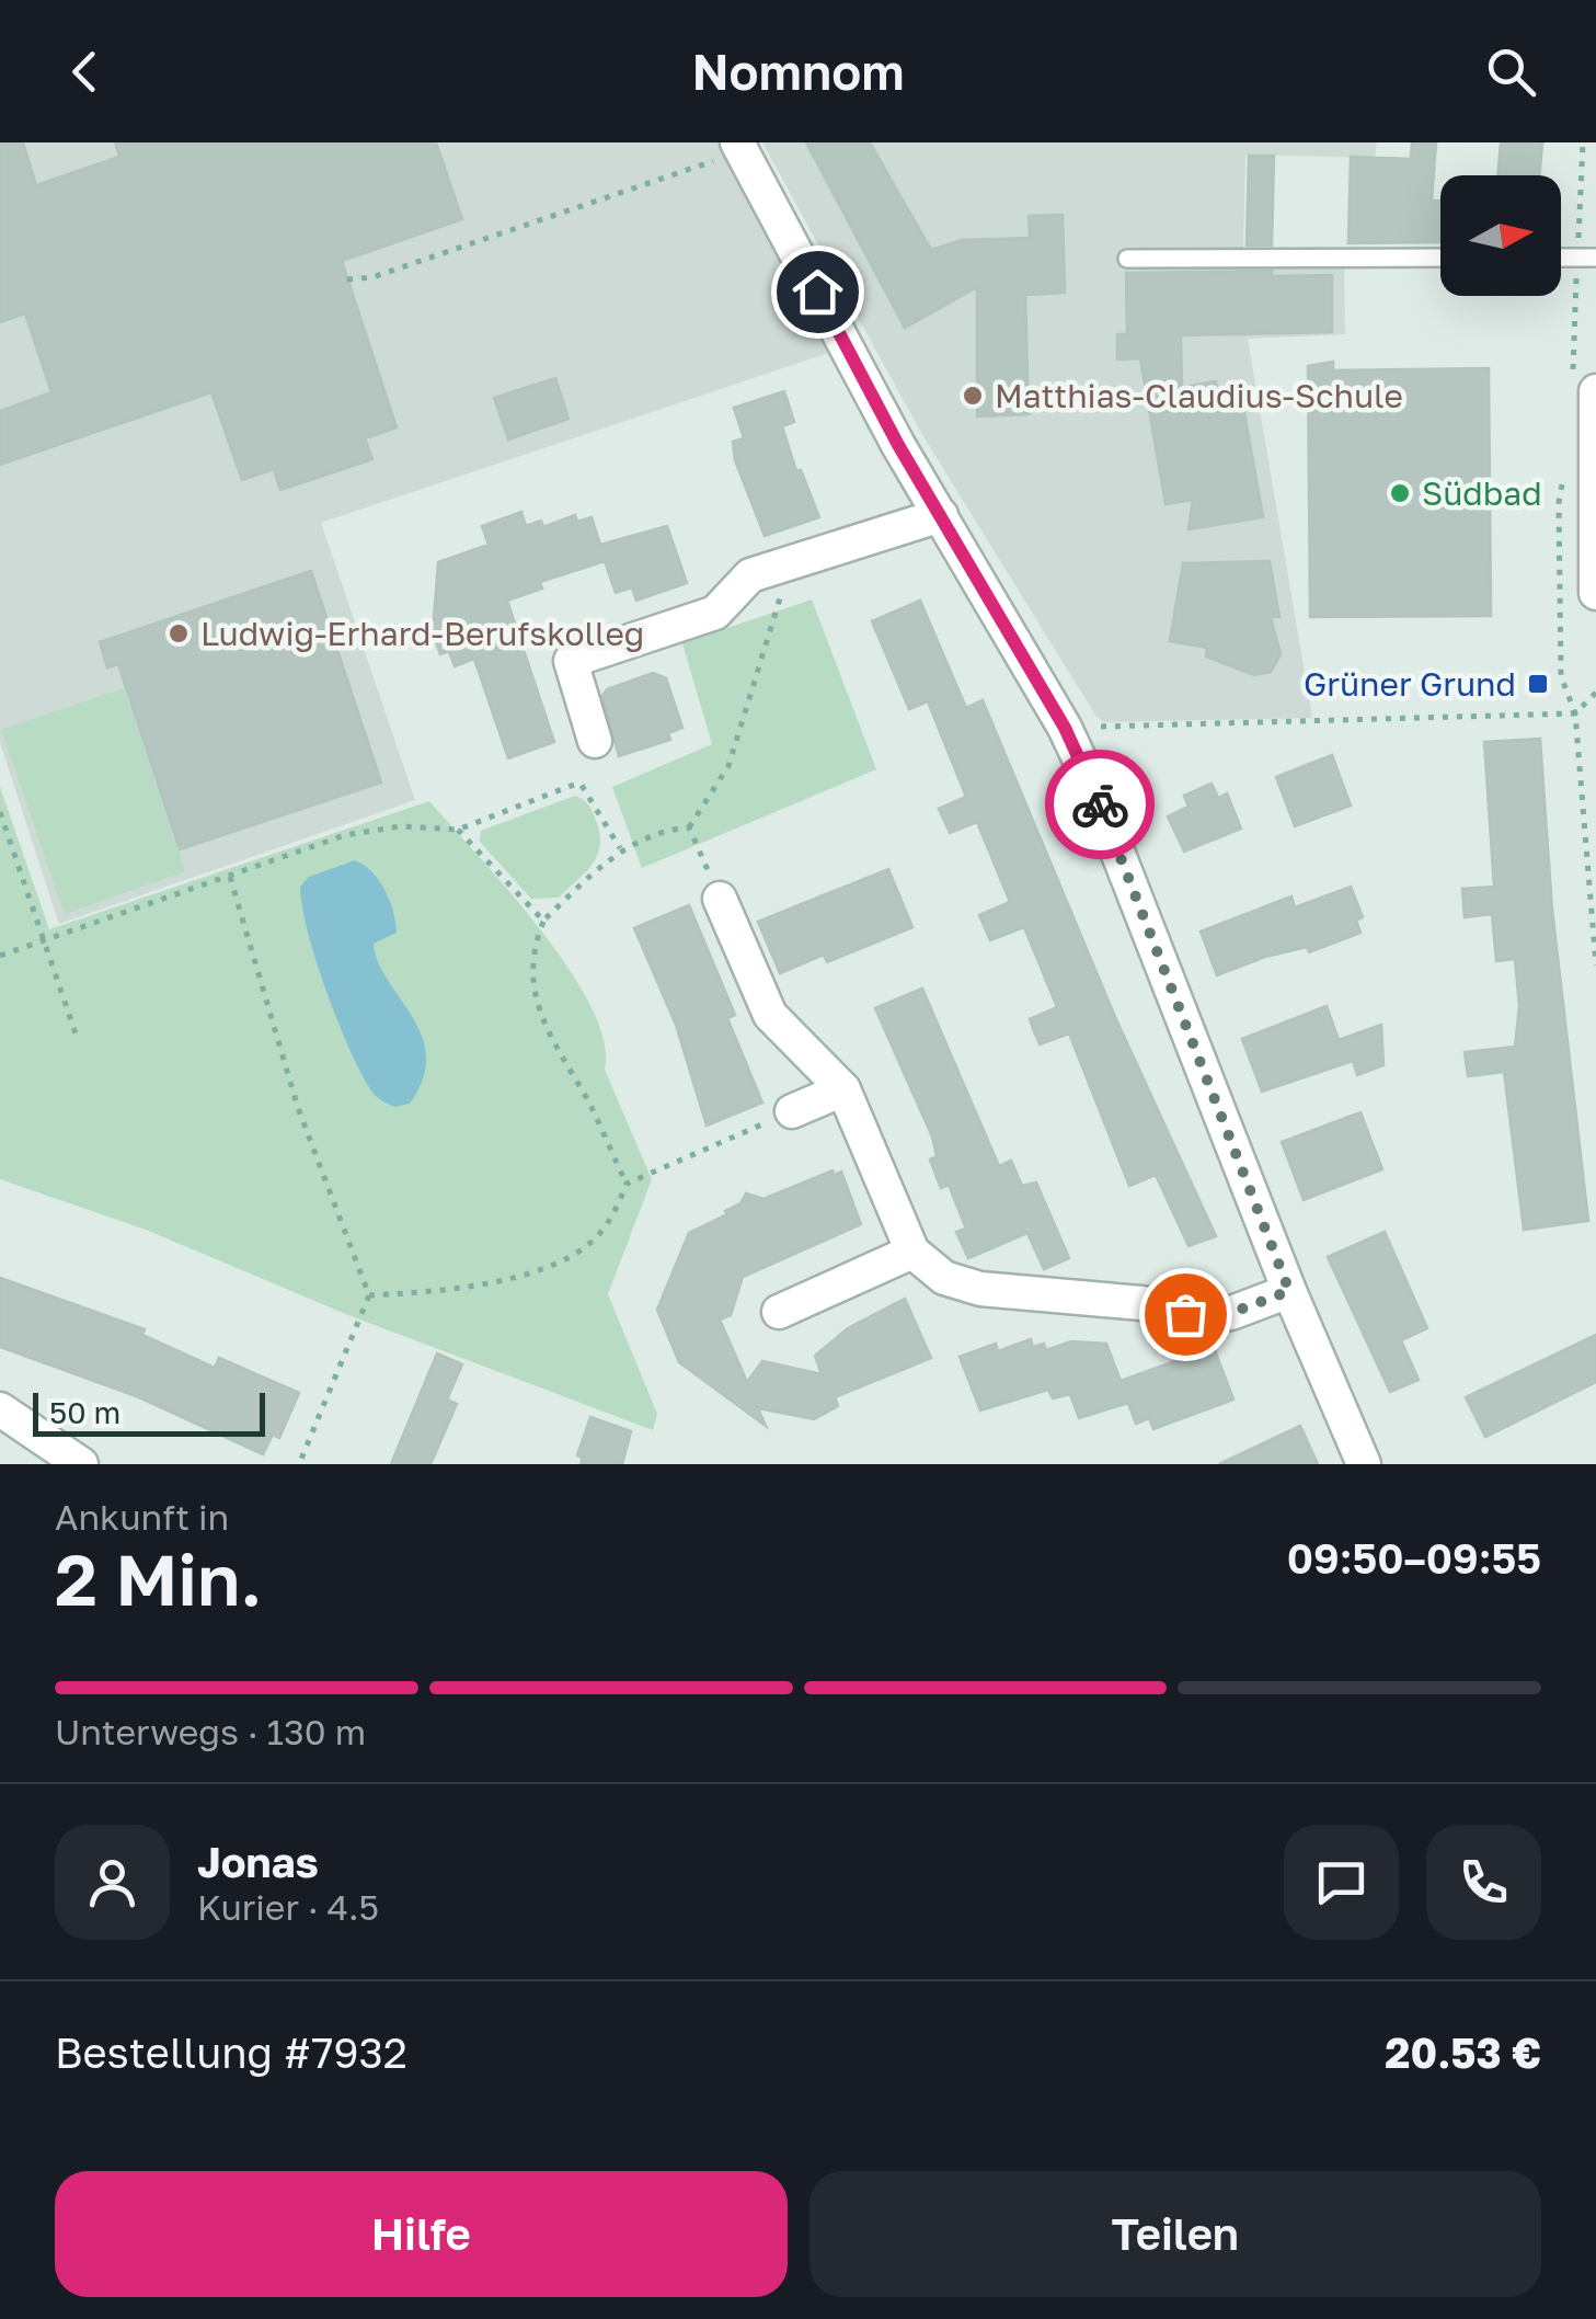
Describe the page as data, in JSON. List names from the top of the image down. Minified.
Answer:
{"places":{"other":["Matthias-Claudius-Schule","Südbad","Ludwig-Erhard-Berufskolleg"],"transit":["Grüner Grund"]},"scale_bar":"50 m","north":"right","page":{"header":"Nomnom","scale":"50 m","heading":["2 Min.","Ankunft in","09:50–09:55"],"panel":["Jonas","Kurier · 4.5","Bestellung #7932","20.53 €"],"bar":"Unterwegs · 130 m","buttons":["Hilfe","Teilen"]}}
